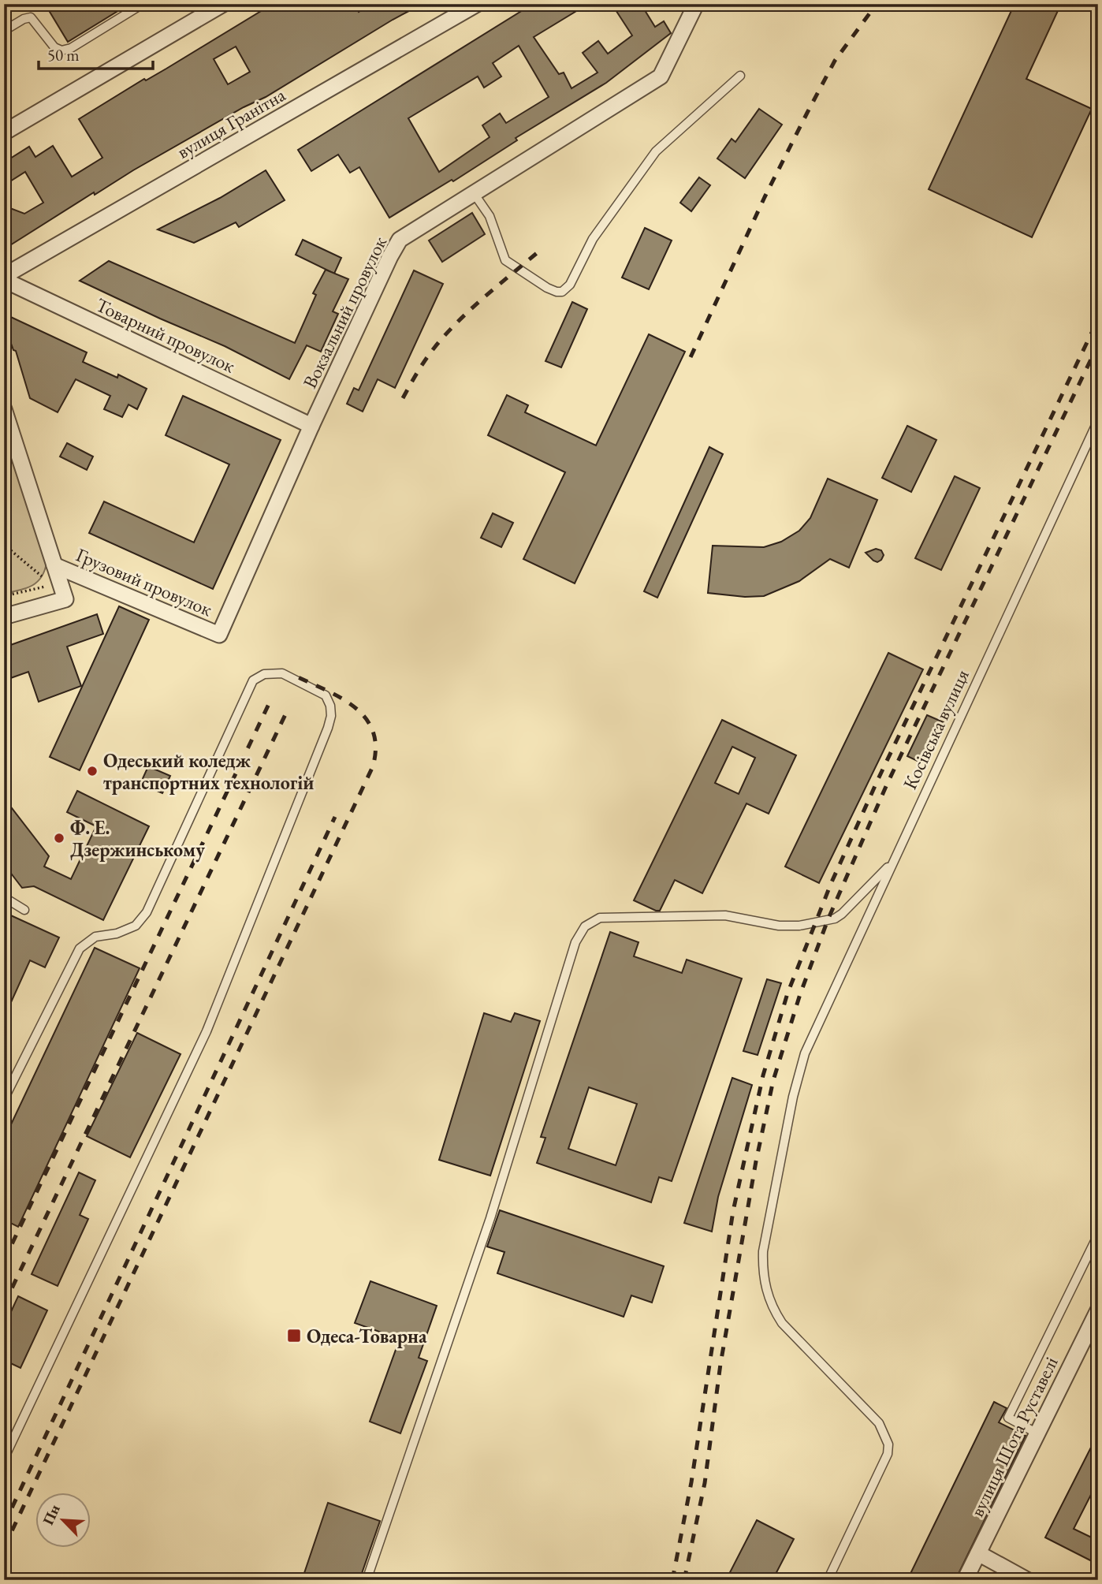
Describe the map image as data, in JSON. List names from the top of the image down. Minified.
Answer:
{"streets":{"street":["вулиця Гранітна","Вокзальний провулок","Товарний провулок","Грузовий провулок","вулиця Шота Руставелі"],"lane":["Косівська вулиця"]},"crossings":[["вулиця Гранітна","Товарний провулок"],["Вокзальний провулок","Товарний провулок"],["Вокзальний провулок","Грузовий провулок"]],"places":{"other":["Одеський коледж транспортних технологій","Ф. Е. Дзержинському"],"transit":["Одеса-Товарна"]},"scale_bar":"50 m","north":"top left"}
